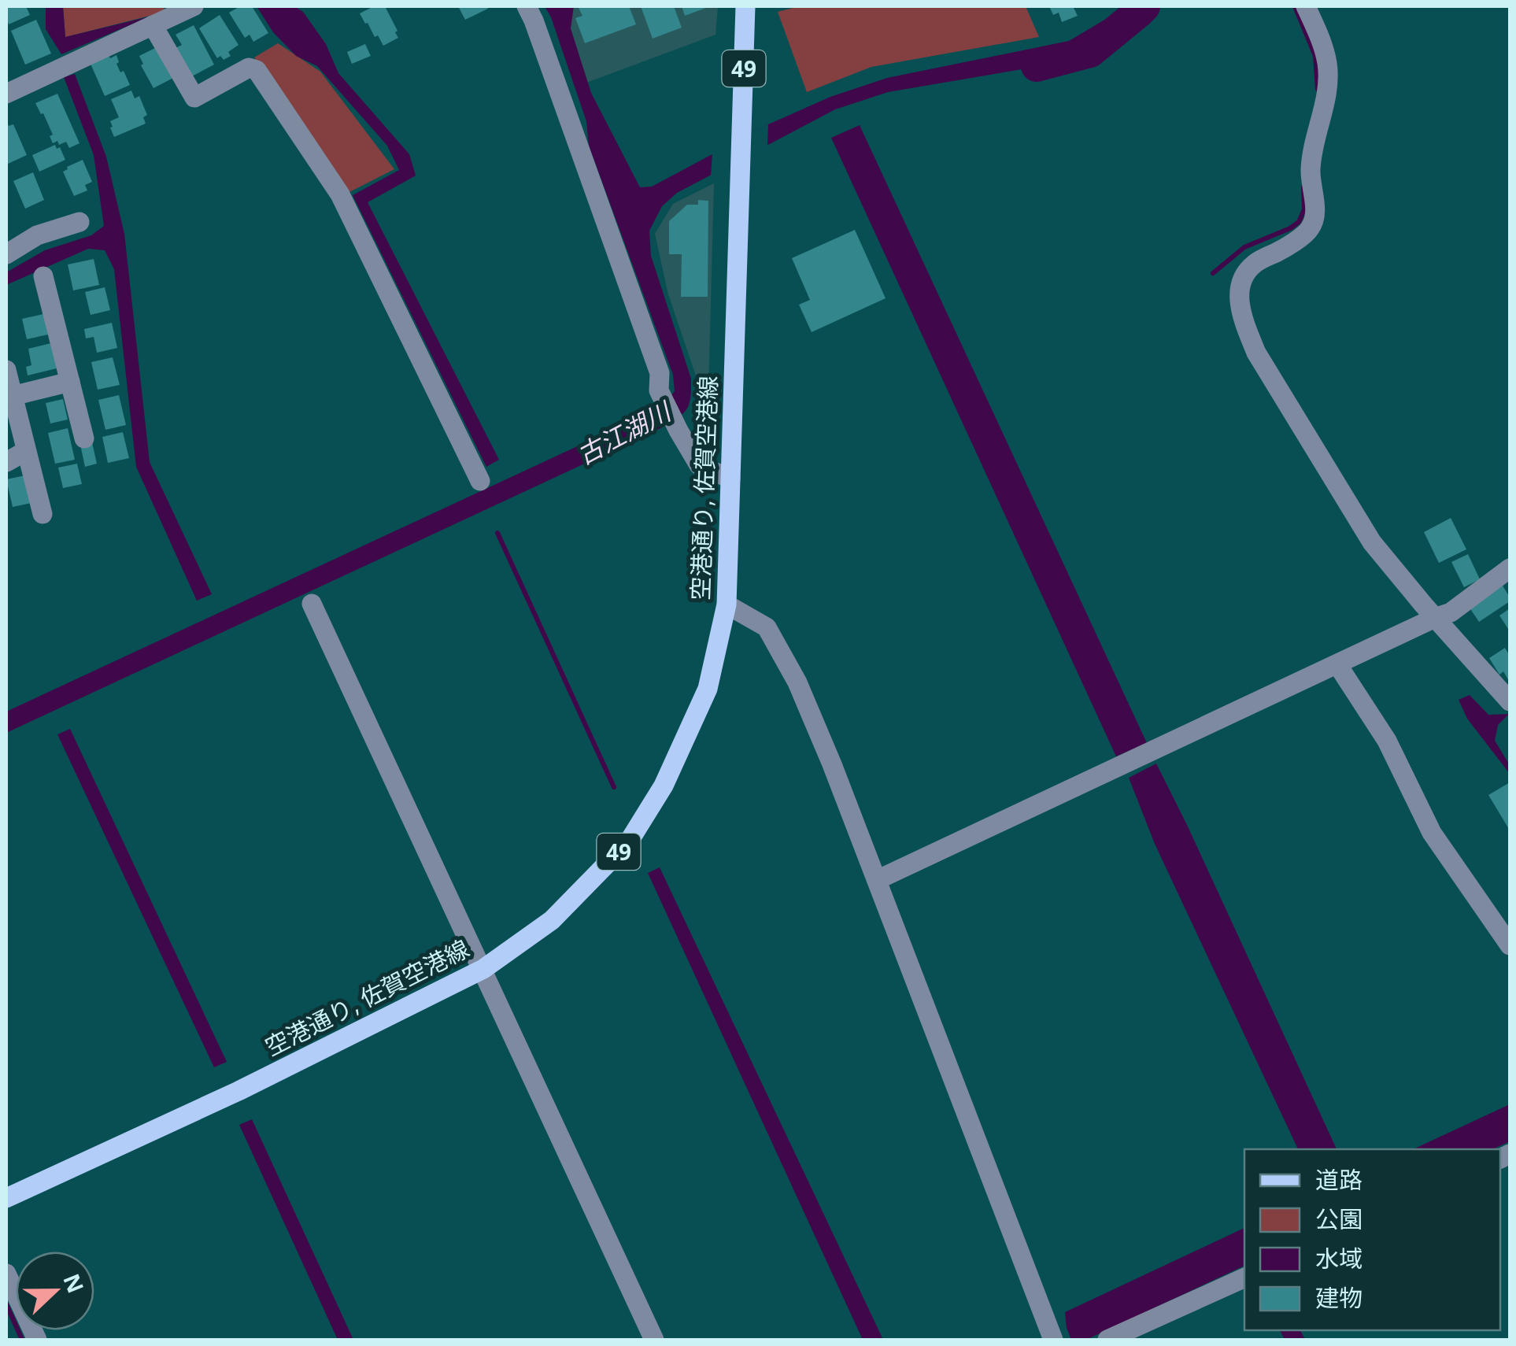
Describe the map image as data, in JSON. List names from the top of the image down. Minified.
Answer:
{"streets":{"main road":["49","空港通り, 佐賀空港線"]},"water":["古江湖川"],"legend":["道路","公園","水域","建物"],"north":"right"}
